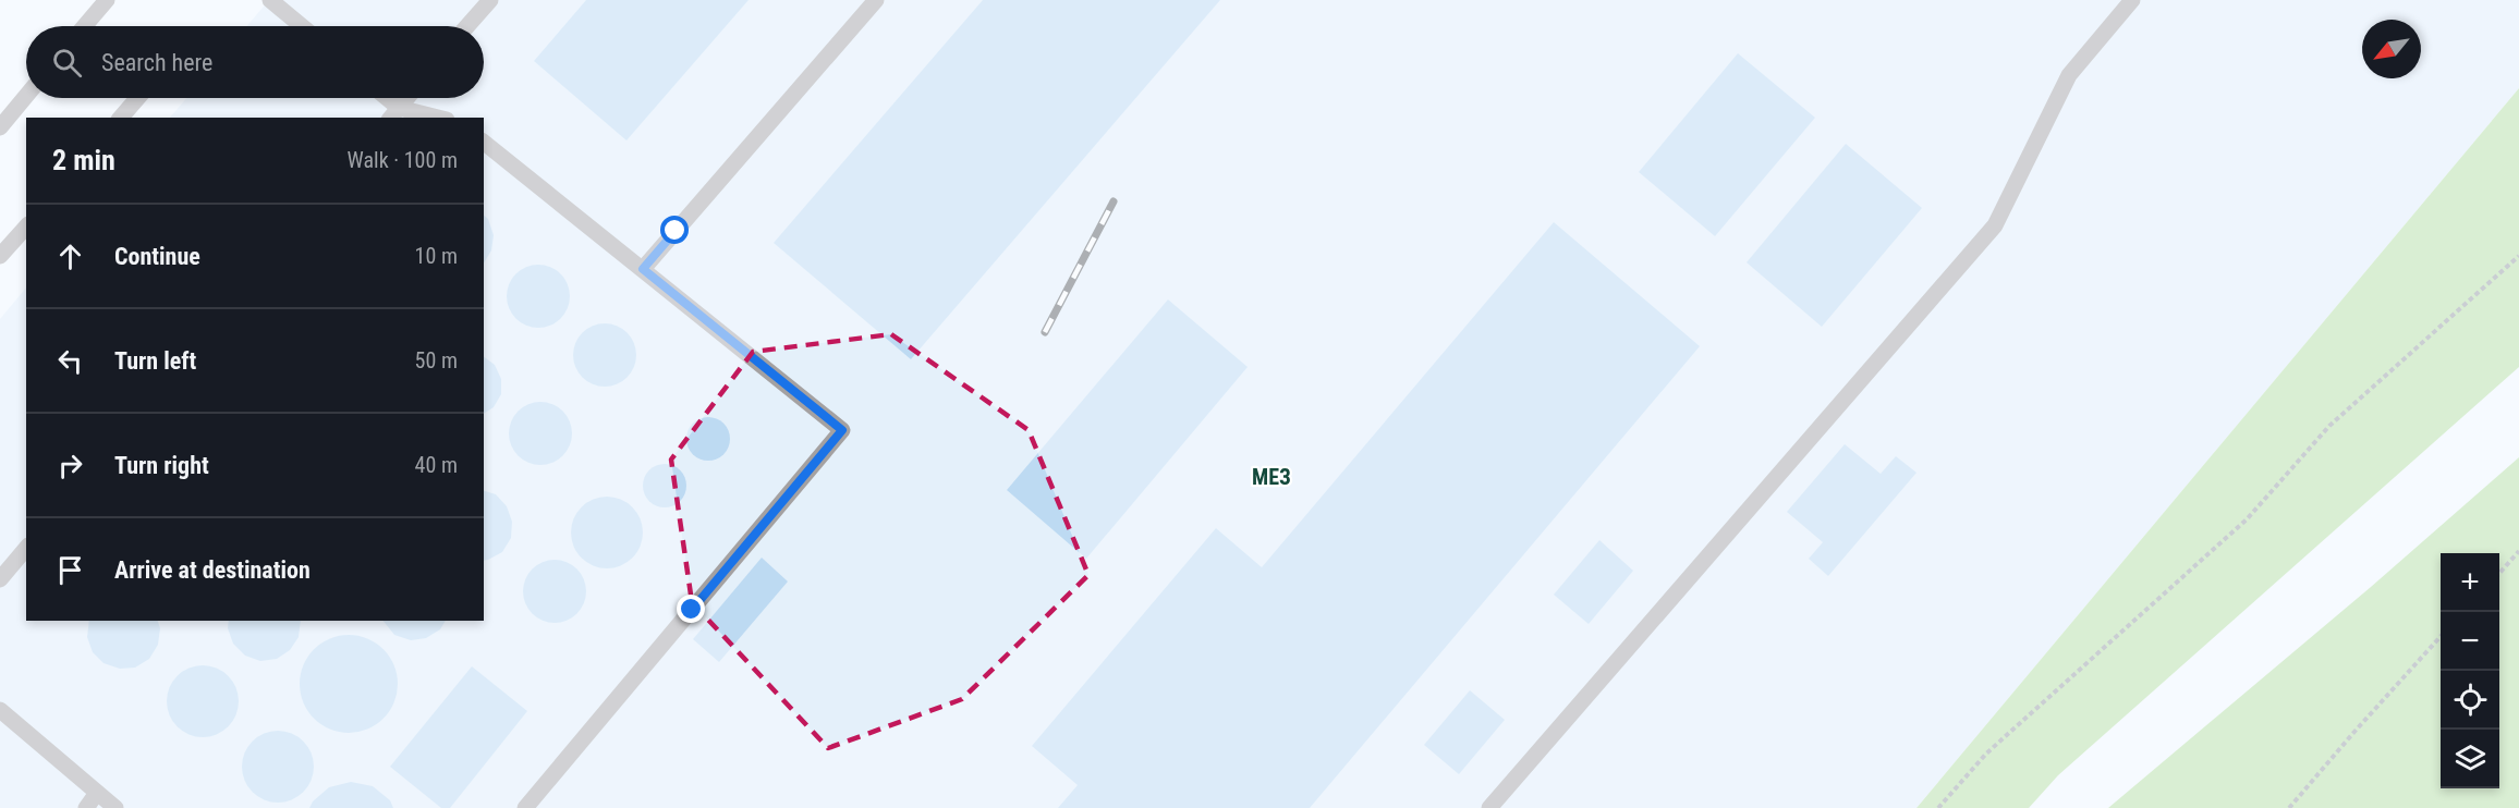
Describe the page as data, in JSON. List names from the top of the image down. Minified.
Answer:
{"districts":["МЕЗ"],"north":"bottom left","page":{"search":"Search here","heading":["2 min","Walk · 100 m"],"list":[["Continue","10 m"],["Turn left","50 m"],["Turn right","40 m"],"Arrive at destination"],"map_buttons":["+","−"]}}
